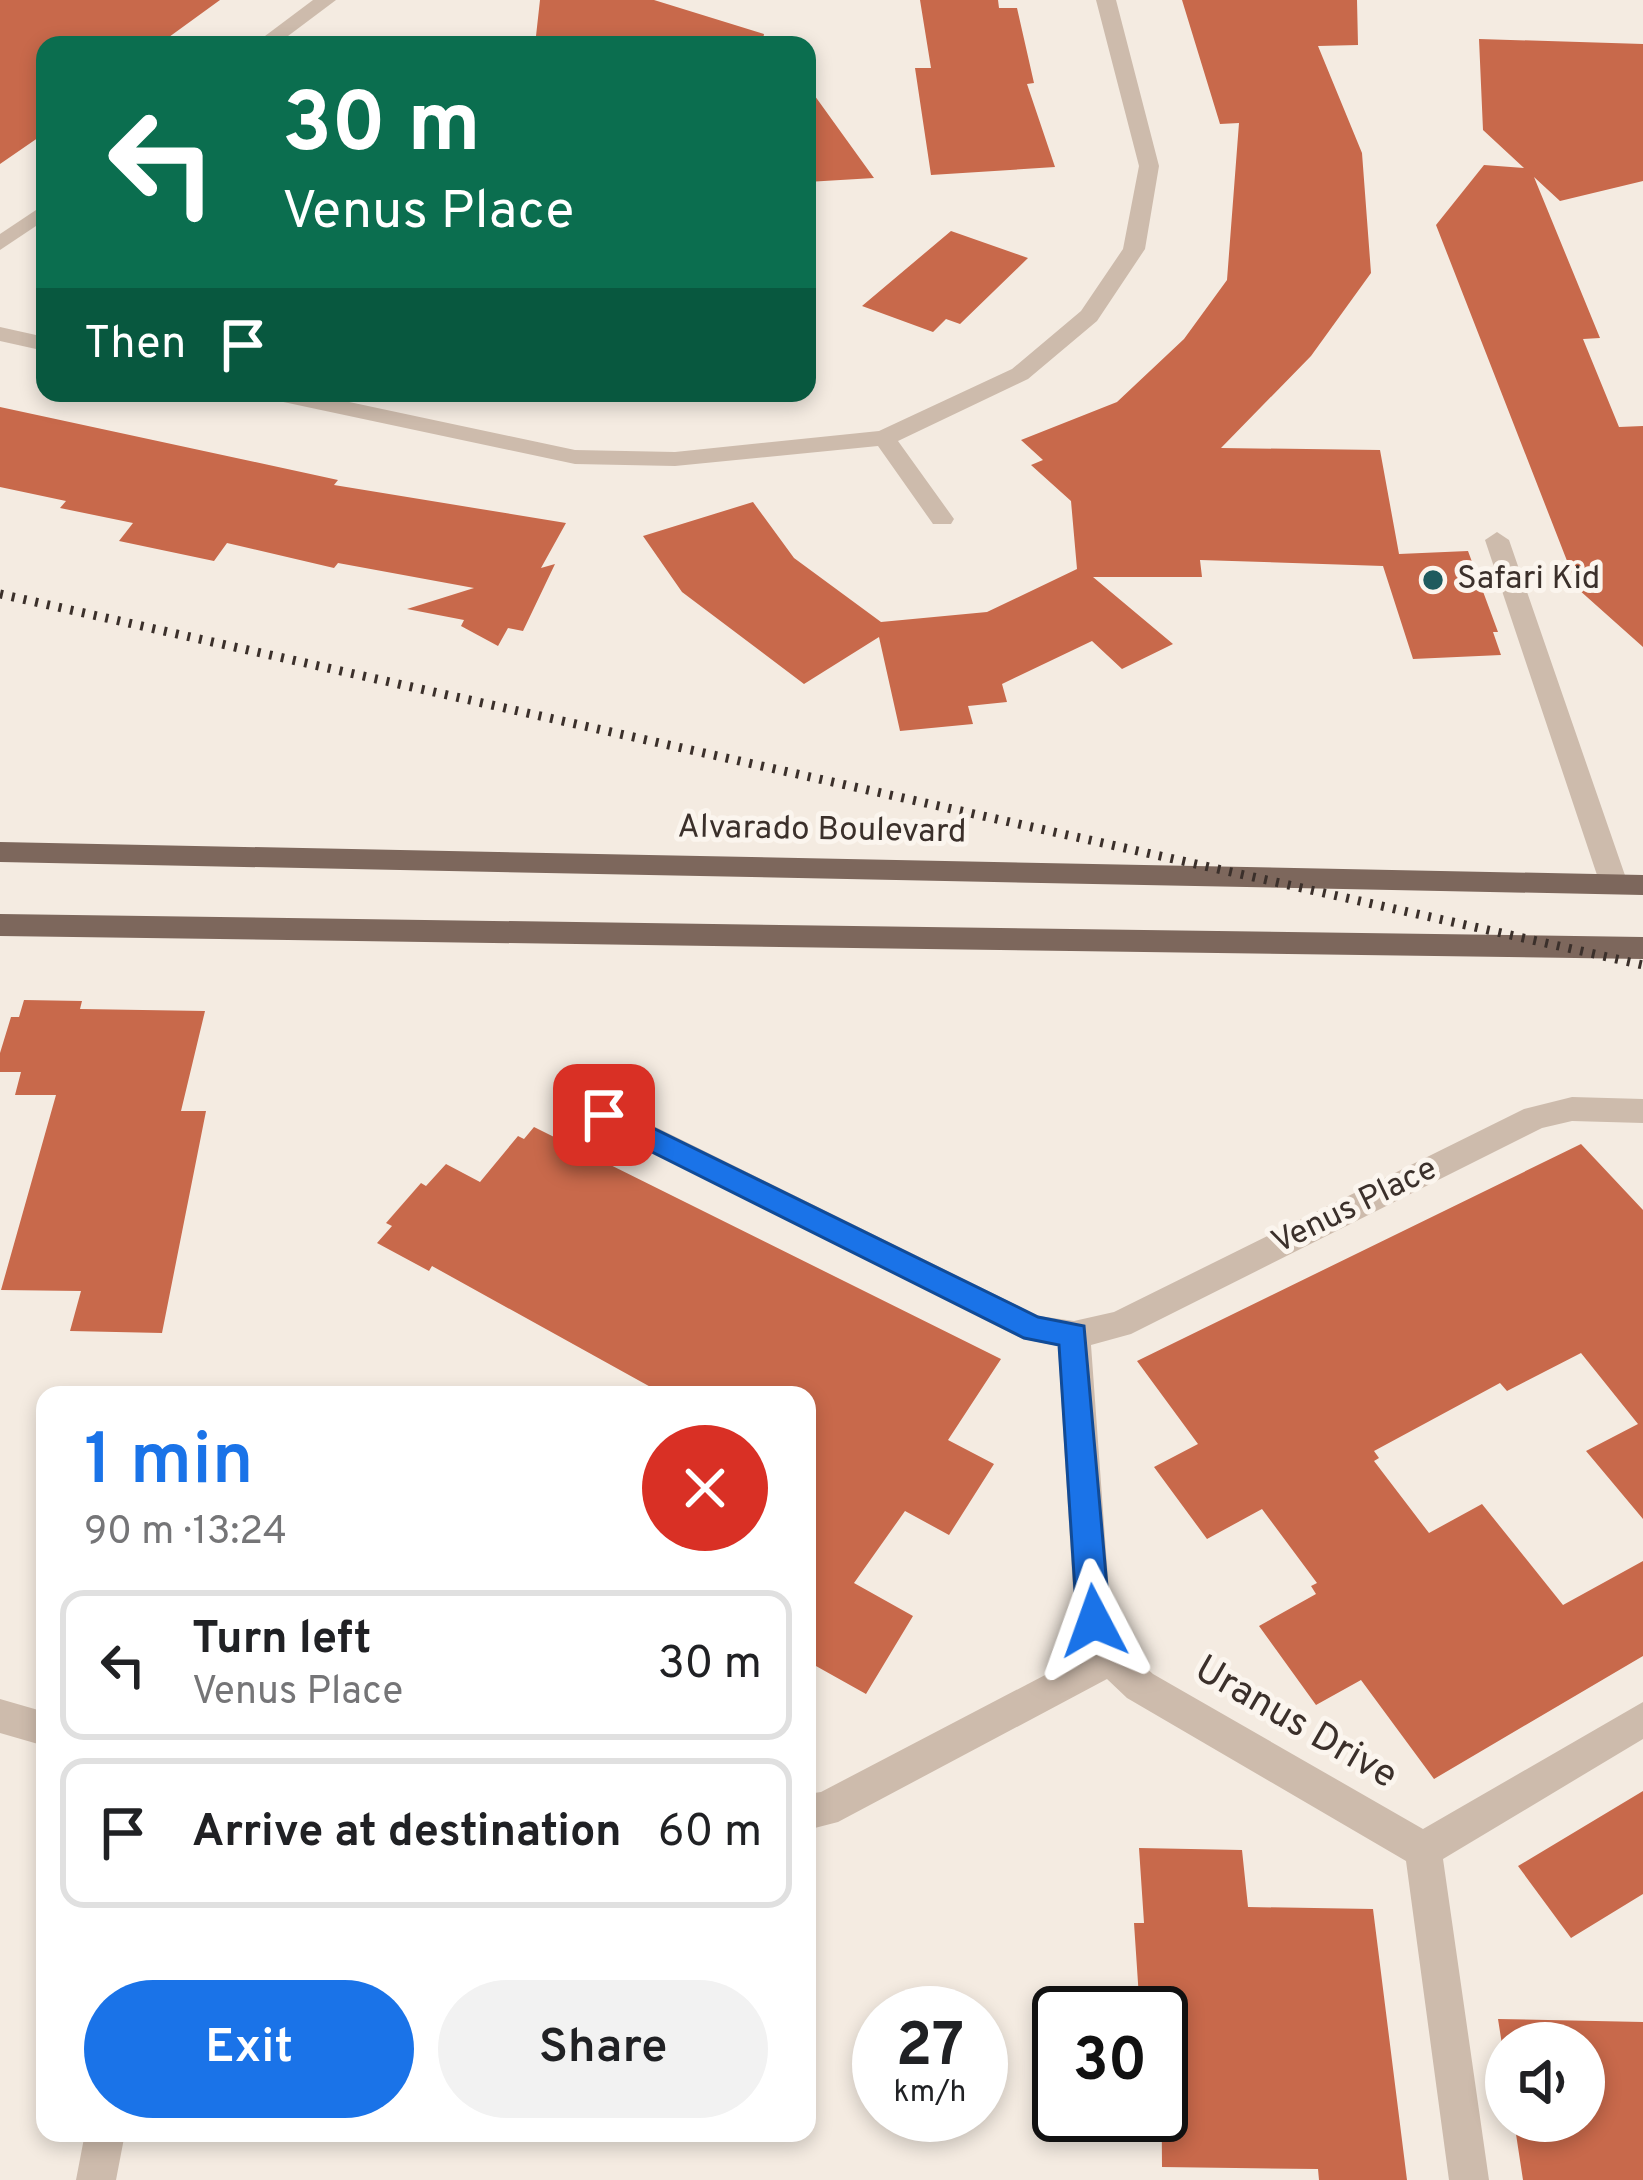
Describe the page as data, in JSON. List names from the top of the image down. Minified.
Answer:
{"streets":{"main road":["Alvarado Boulevard"],"street":["Venus Place","Uranus Drive"]},"places":["Safari Kid"],"page":{"turn":["30 m","Venus Place"],"then":"Then","heading":["1 min","90 m · 13:24"],"list":[{"name":"Turn left","note":"Venus Place","value":"30 m"},{"name":"Arrive at destination","value":"60 m"}],"buttons":["Exit","Share"],"speed":"27 km/h","limit":"30"}}
